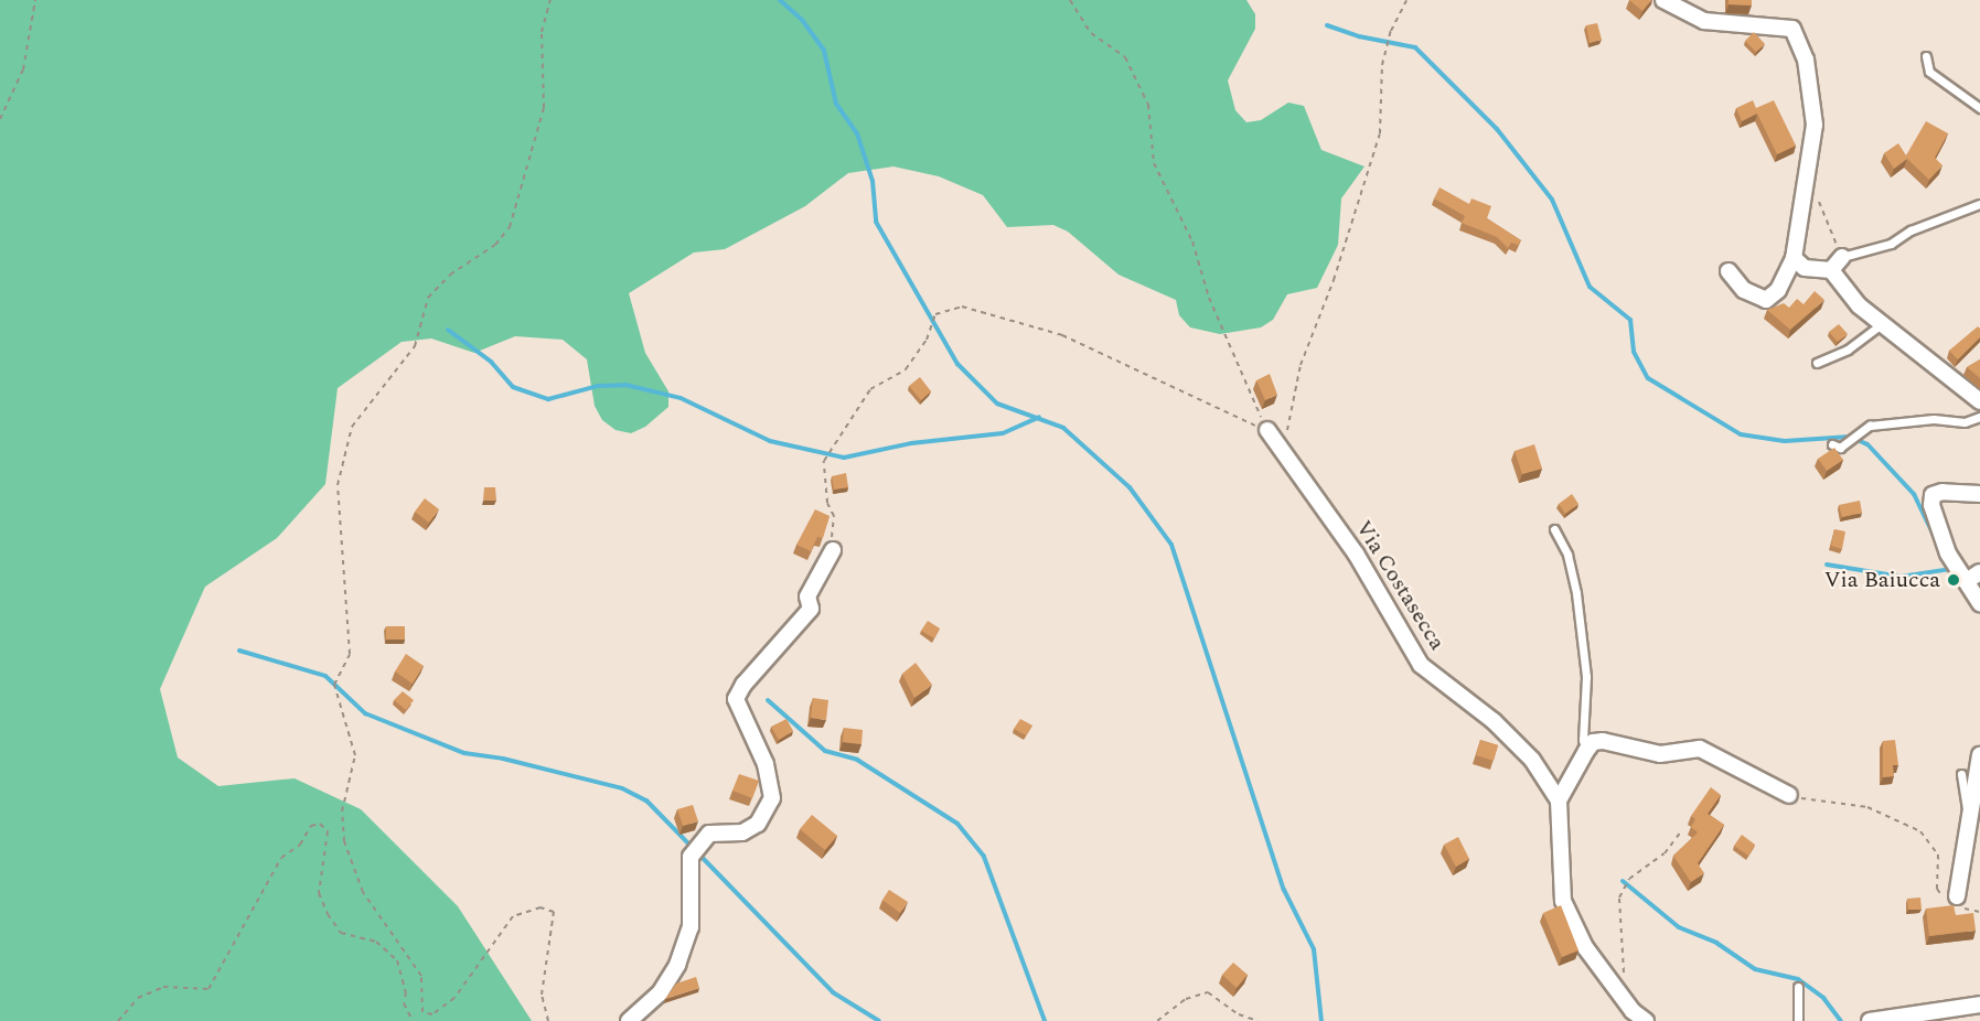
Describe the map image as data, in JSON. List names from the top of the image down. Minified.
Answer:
{"streets":{"street":["Via Costasecca"]},"places":["Via Baiucca"]}
